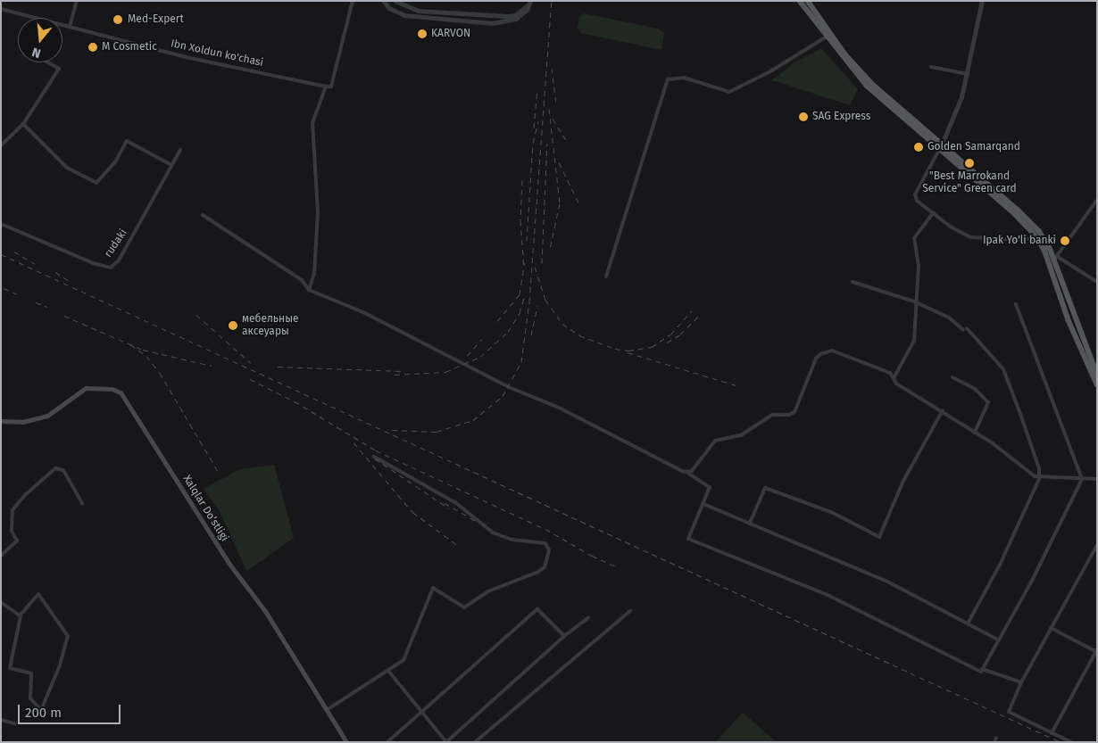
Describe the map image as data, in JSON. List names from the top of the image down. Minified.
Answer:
{"streets":{"main road":["Xalqlar Do’stligi"],"street":["Ibn Xoldun ko'chasi","rudaki"]},"places":["Med-Expert","KARVON","M Cosmetic","SAG Express","Golden Samarqand","\"Best Marrokand Service\" Green card","Ipak Yo'li banki","мебельные аксеуары"],"scale_bar":"200 m","north":"bottom"}
